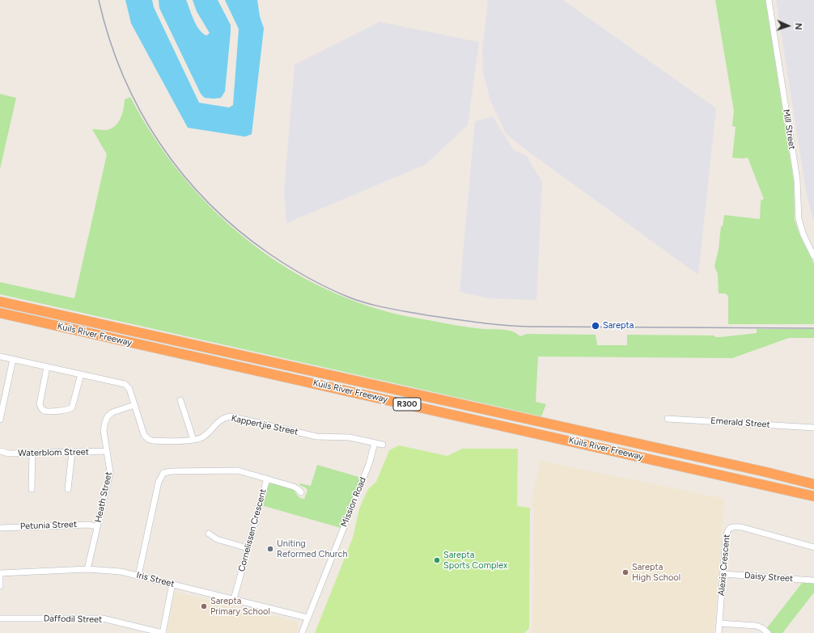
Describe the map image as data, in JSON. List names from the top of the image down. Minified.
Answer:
{"streets":{"highway":["Kuils River Freeway","R300"],"street":["Mill Street","Emerald Street","Kappertjie Street","Waterblom Street","Heath Street","Mission Road","Petunia Street","Cornelissen Crescent","Alexis Crescent","Daisy Street","Iris Street","Daffodil Street"]},"crossings":[["Kappertjie Street","Heath Street"],["Kappertjie Street","Mission Road"],["Waterblom Street","Heath Street"],["Heath Street","Petunia Street"],["Heath Street","Iris Street"],["Mission Road","Iris Street"],["Cornelissen Crescent","Iris Street"],["Alexis Crescent","Daisy Street"]],"places":["Sarepta","Uniting Reformed Church","Sarepta Sports Complex","Sarepta High School","Sarepta Primary School"],"north":"right"}
